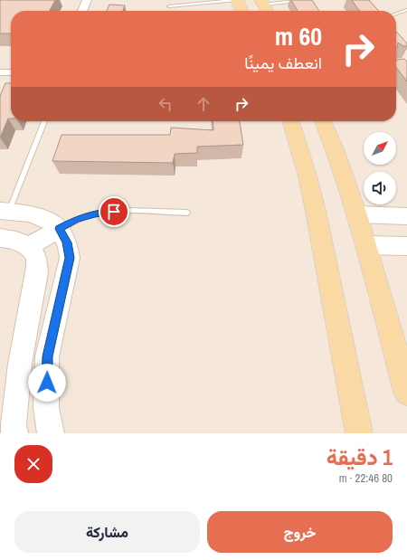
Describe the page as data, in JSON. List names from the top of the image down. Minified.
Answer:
{"north":"top right","page":{"turn":["60 m","انعطف يمينًا"],"heading":["1 دقيقة","80 m · 22:46"],"buttons":["خروج","مشاركة"]}}
